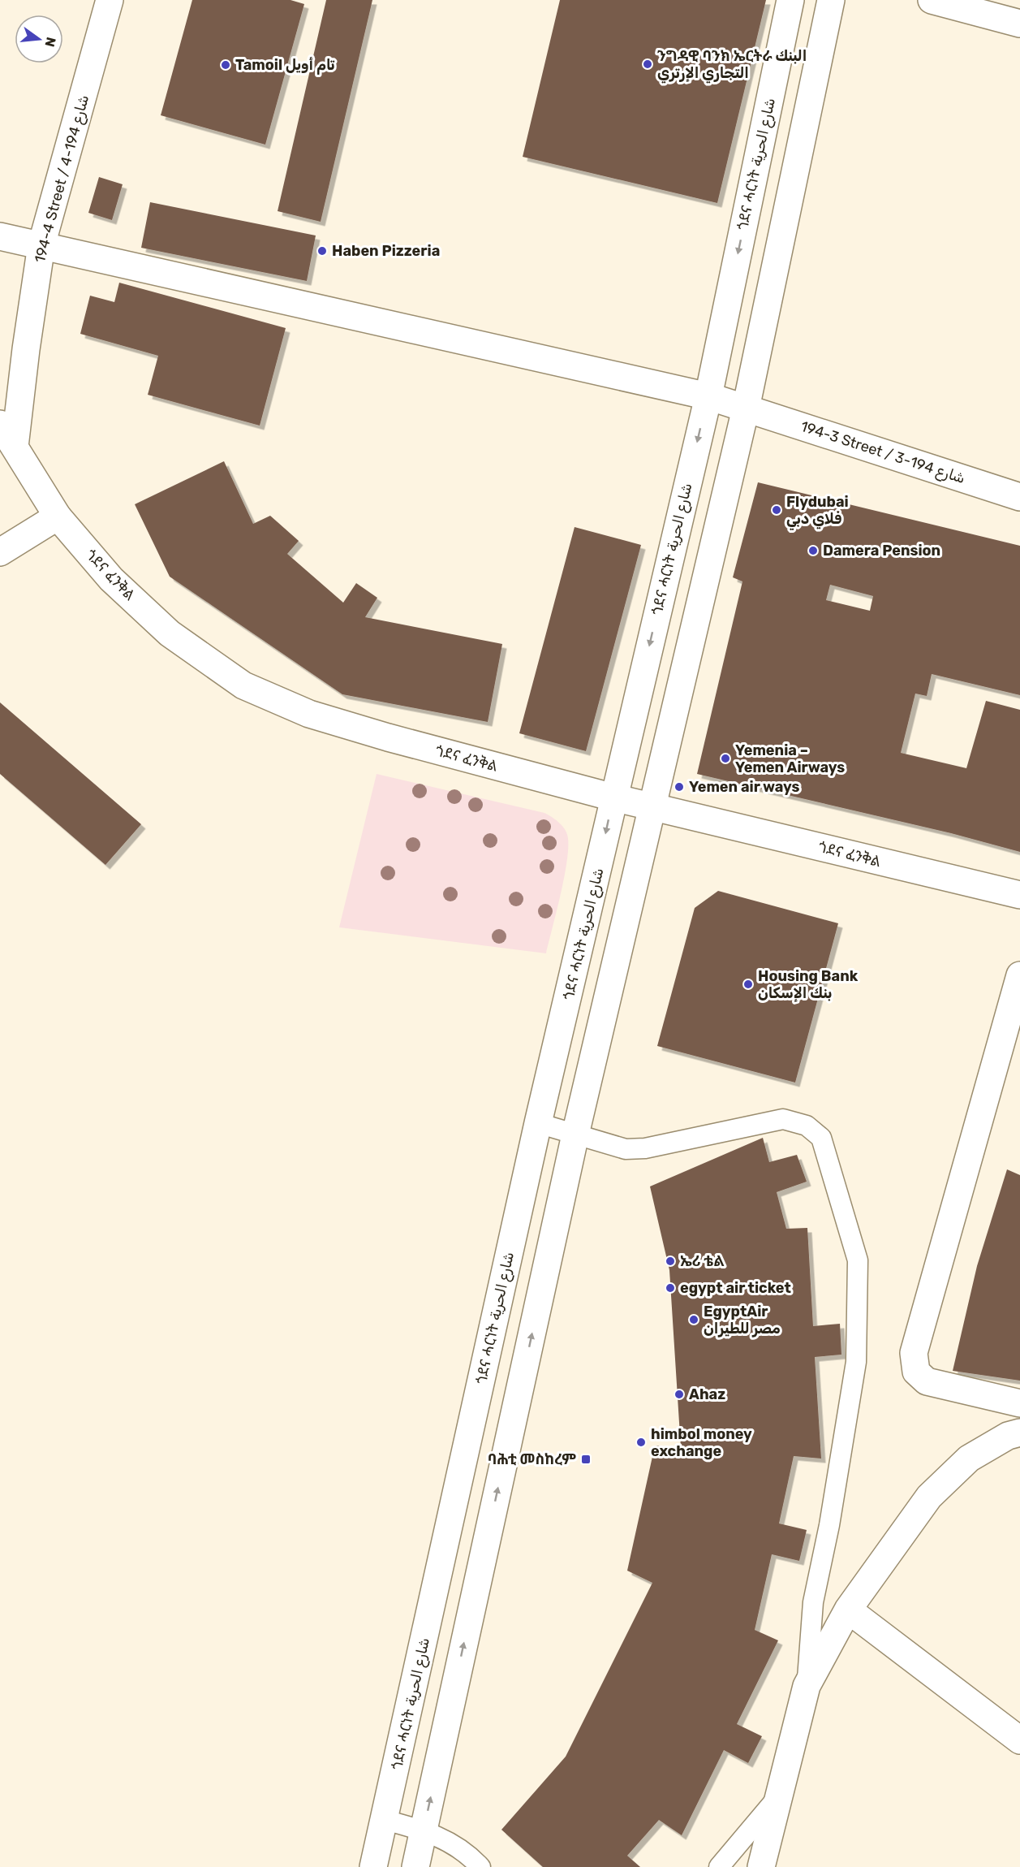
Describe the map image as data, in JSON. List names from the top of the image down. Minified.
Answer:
{"streets":{"main road":["ጎደና ሓርነት شارع الحرية","194-4 Street / شارع 194-4","194-3 Street / شارع 194-3","ጎደና ፈንቅል"]},"crossings":[["ጎደና ሓርነት شارع الحرية","194-3 Street / شارع 194-3"],["ጎደና ሓርነት شارع الحرية","ጎደና ፈንቅል"],["194-4 Street / شارع 194-4","194-3 Street / شارع 194-3"],["194-4 Street / شارع 194-4","ጎደና ፈንቅል"]],"places":{"other":["ንግዳዊ ባንክ ኤርትራ البنك التجاري الإرتري","Tamoil تام أويل","Haben Pizzeria","Flydubai فلاي دبي","Damera Pension","Yemenia – Yemen Airways","Yemen air ways","Housing Bank بنك الإسكان","ኤሪ ቴል","egypt air ticket","EgyptAir مصر للطيران","Ahaz","himbol money exchange"],"transit":["ባሕቲ መስከረም"]},"north":"right"}
